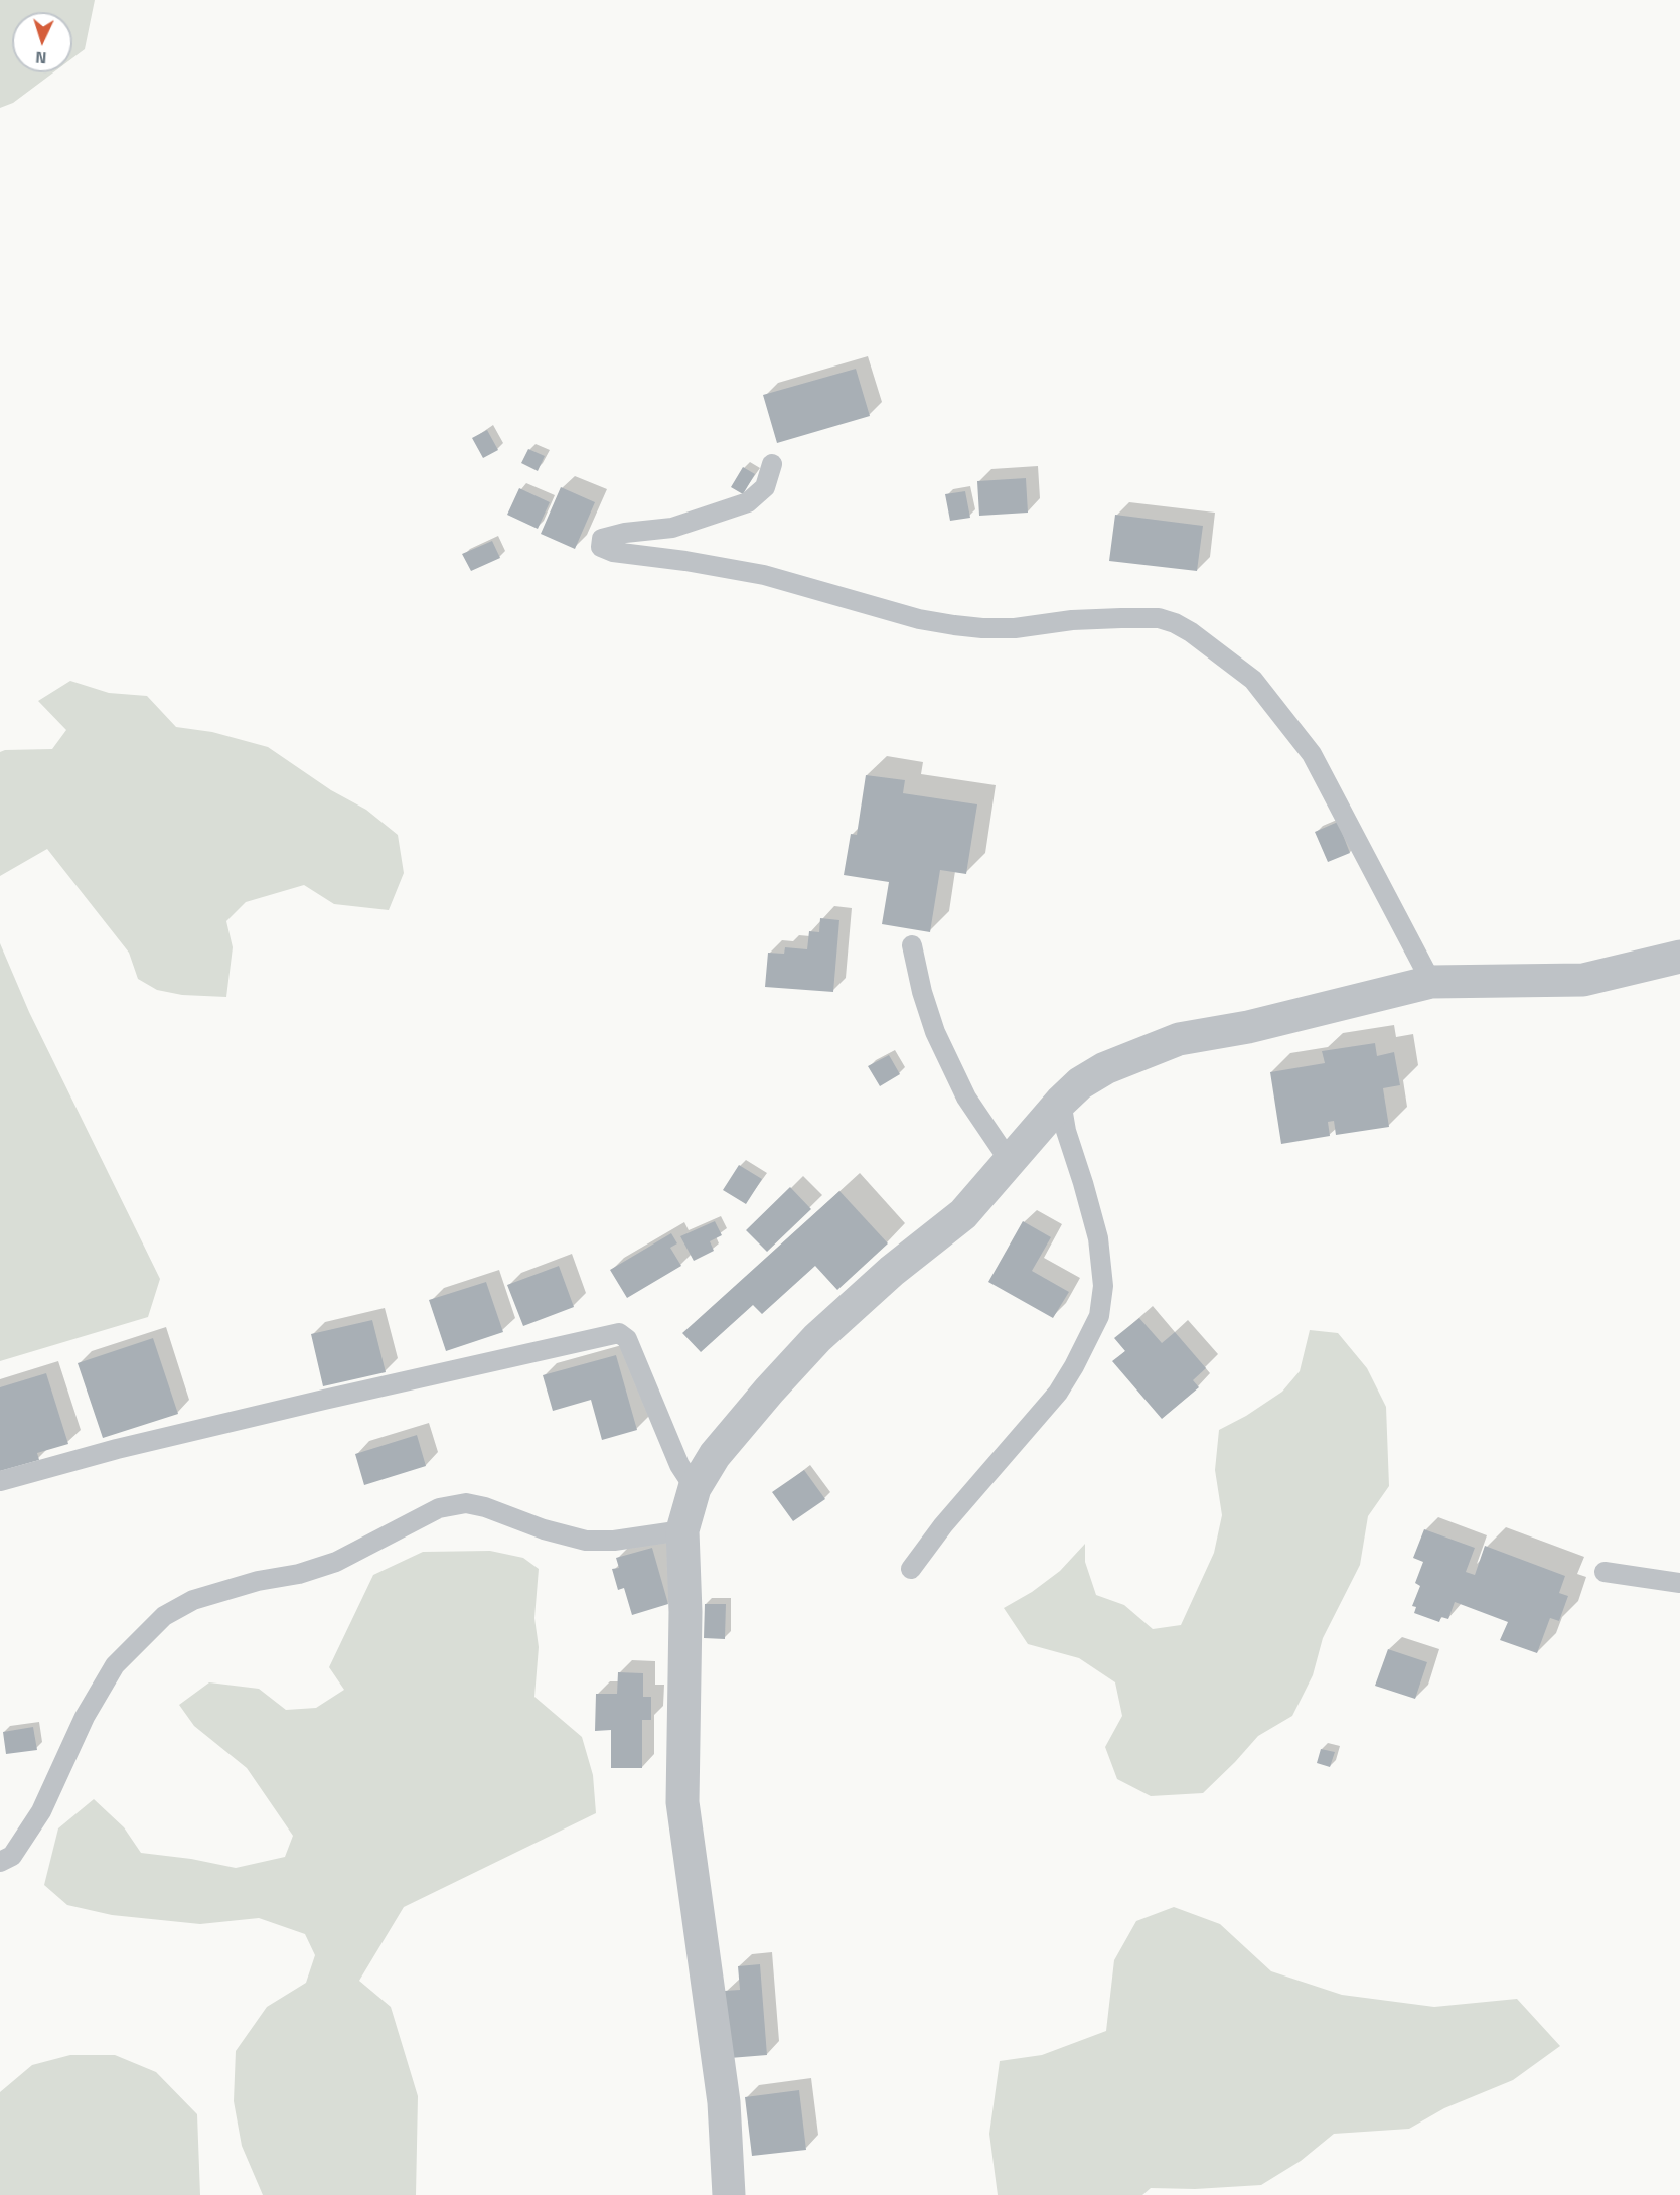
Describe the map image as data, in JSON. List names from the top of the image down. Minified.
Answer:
{"north":"bottom"}
